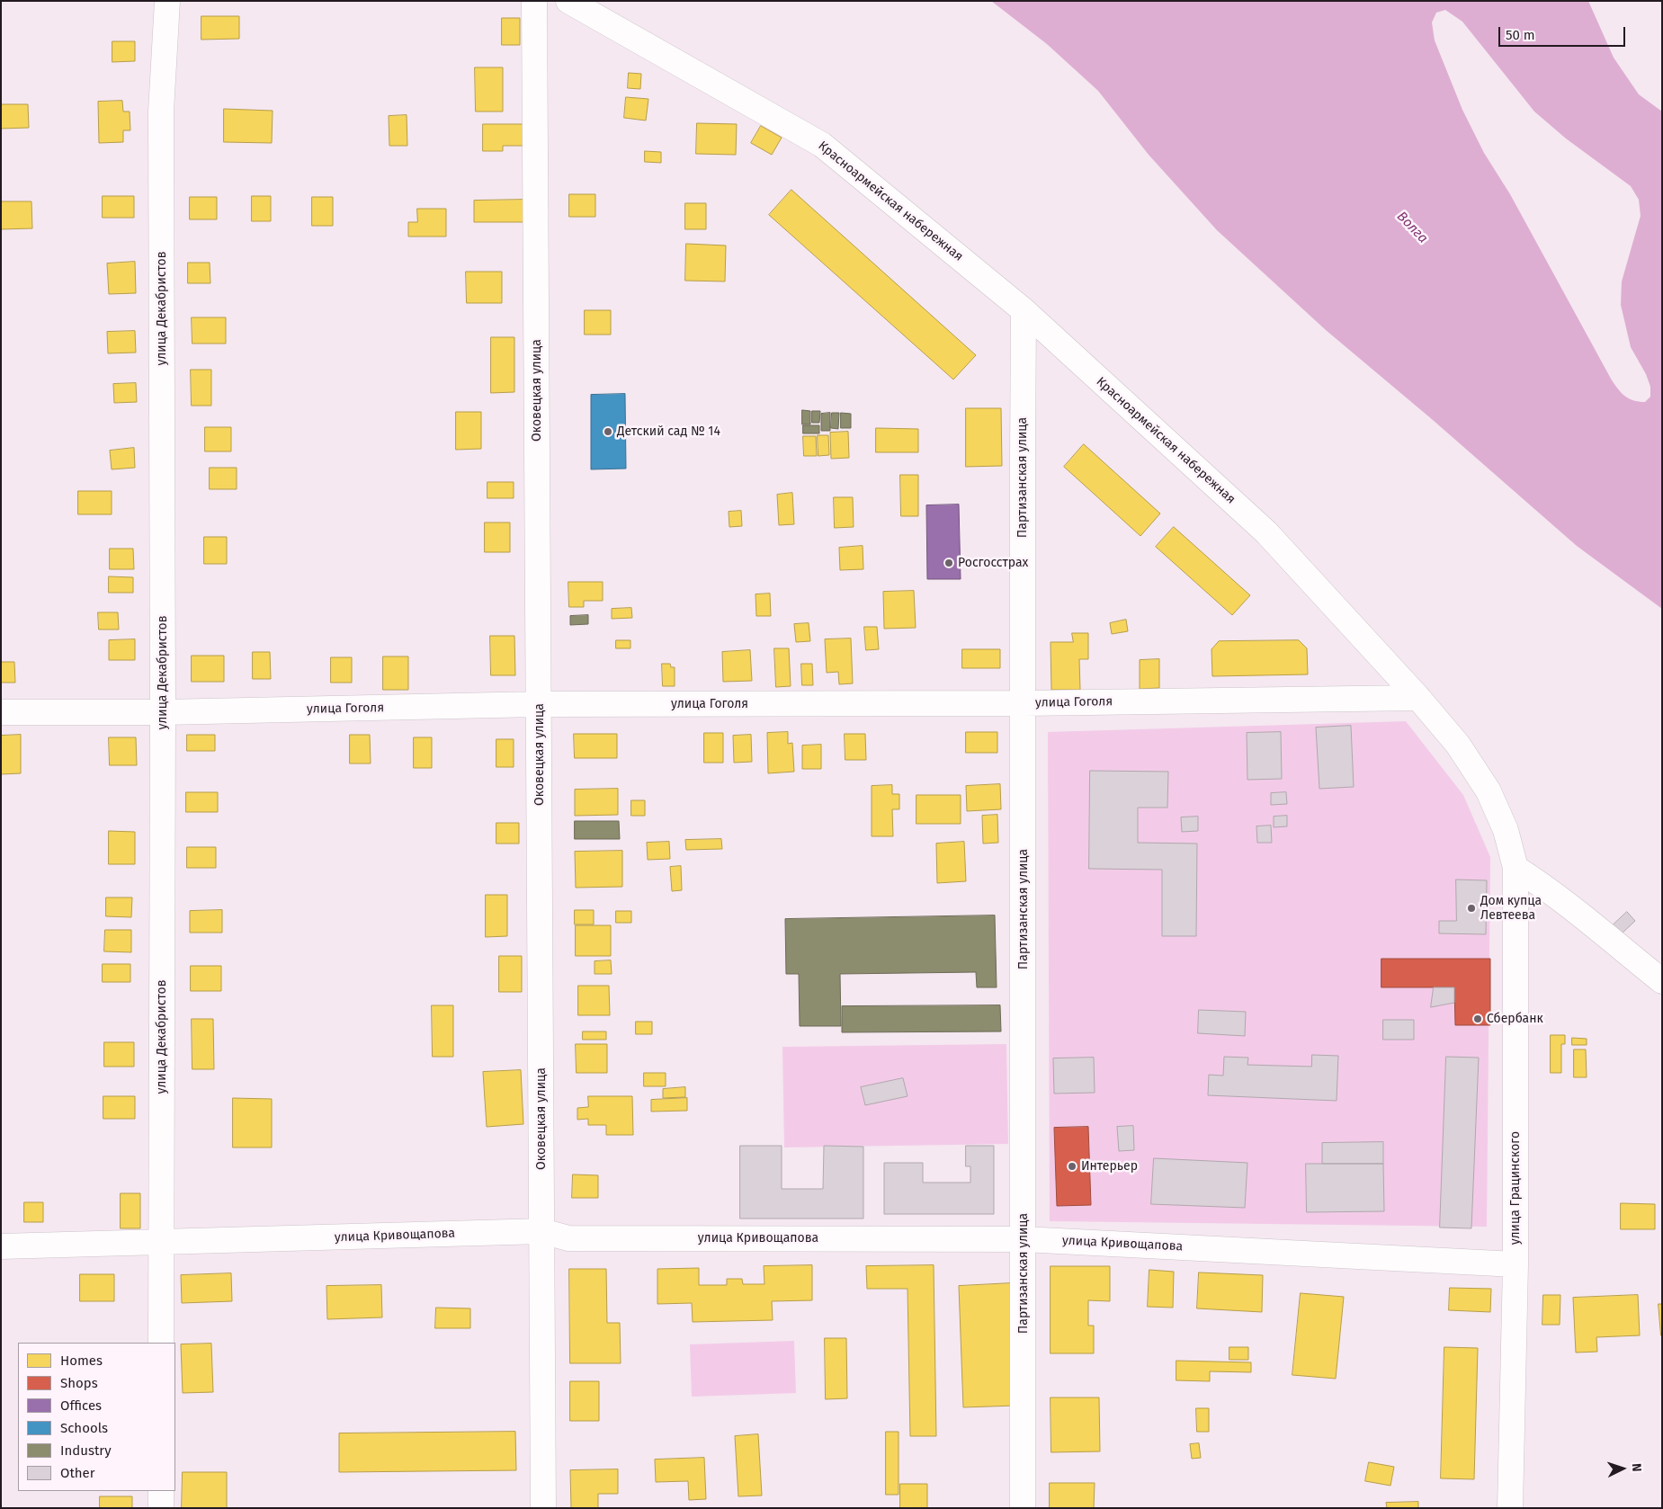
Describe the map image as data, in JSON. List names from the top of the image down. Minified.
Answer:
{"streets":{"street":["Красноармейская набережная","улица Декабристов","Оковецкая улица","Партизанская улица","улица Гоголя","улица Грацинского","улица Кривощапова"]},"crossings":[["Красноармейская набережная","Партизанская улица"],["Красноармейская набережная","улица Гоголя"],["Красноармейская набережная","улица Грацинского"],["улица Декабристов","улица Гоголя"],["улица Декабристов","улица Кривощапова"],["Оковецкая улица","улица Гоголя"],["Оковецкая улица","улица Кривощапова"],["Партизанская улица","улица Гоголя"],["Партизанская улица","улица Кривощапова"],["улица Грацинского","улица Кривощапова"]],"water":["Волга"],"places":["Детский сад № 14","Росгосстрах","Дом купца Левтеева","Сбербанк","Интерьер"],"legend":["Homes","Shops","Offices","Schools","Industry","Other"],"scale_bar":"50 m","north":"right"}
